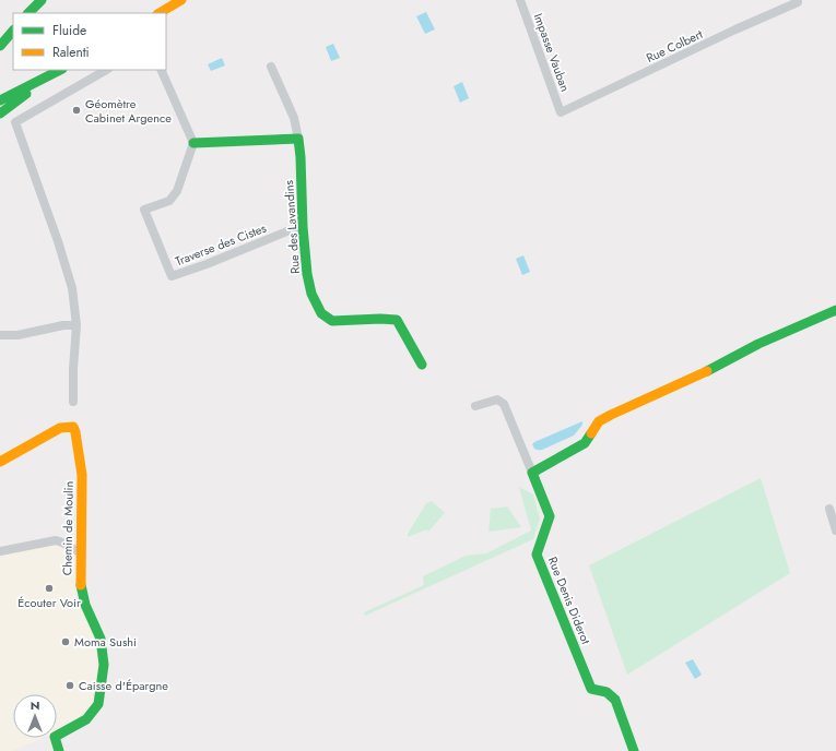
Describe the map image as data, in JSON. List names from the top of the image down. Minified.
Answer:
{"streets":{"street":["Rue Colbert","Impasse Vauban","Rue des Lavandins","Traverse des Cistes","Chemin de Moulin","Rue Denis Diderot"]},"crossings":[["Rue Colbert","Impasse Vauban"],["Rue des Lavandins","Traverse des Cistes"]],"places":["Géomètre Cabinet Argence","Écouter Voir","Moma Sushi","Caisse d'Épargne"],"legend":["Fluide","Ralenti"],"north":"top"}
